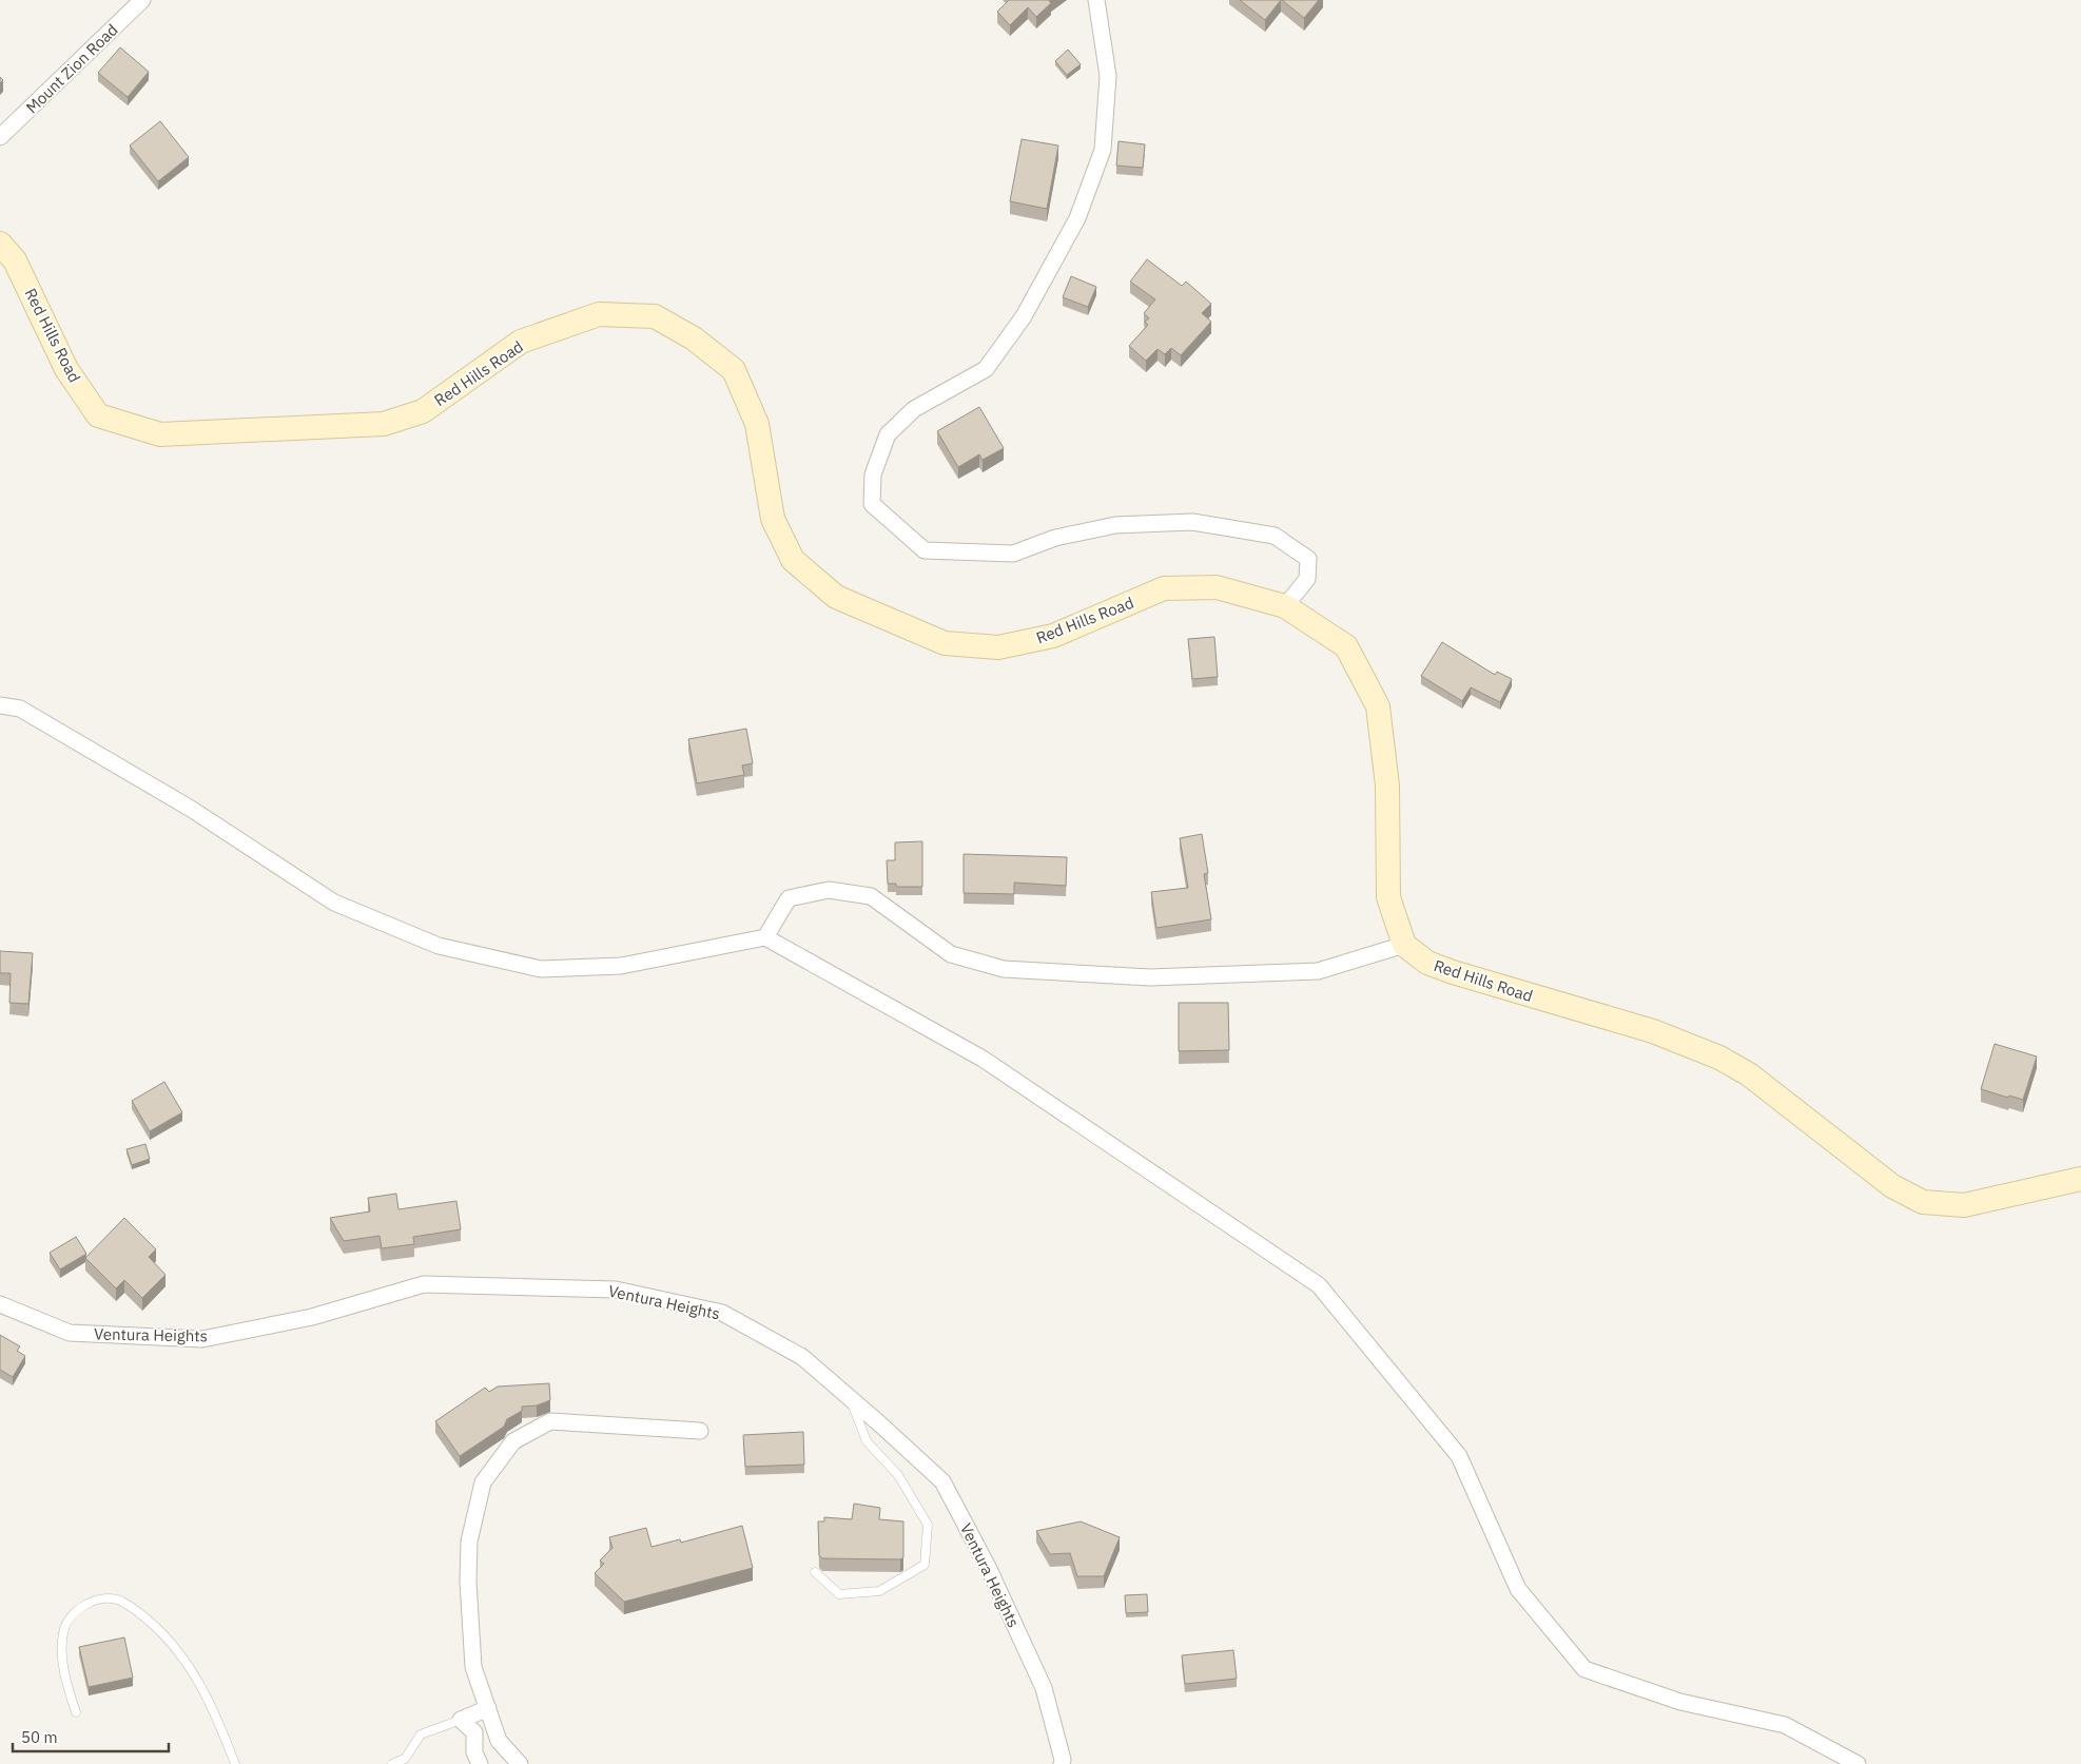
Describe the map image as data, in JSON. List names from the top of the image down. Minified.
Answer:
{"streets":{"main road":["Red Hills Road"],"street":["Mount Zion Road","Ventura Heights"]},"scale_bar":"50 m"}
